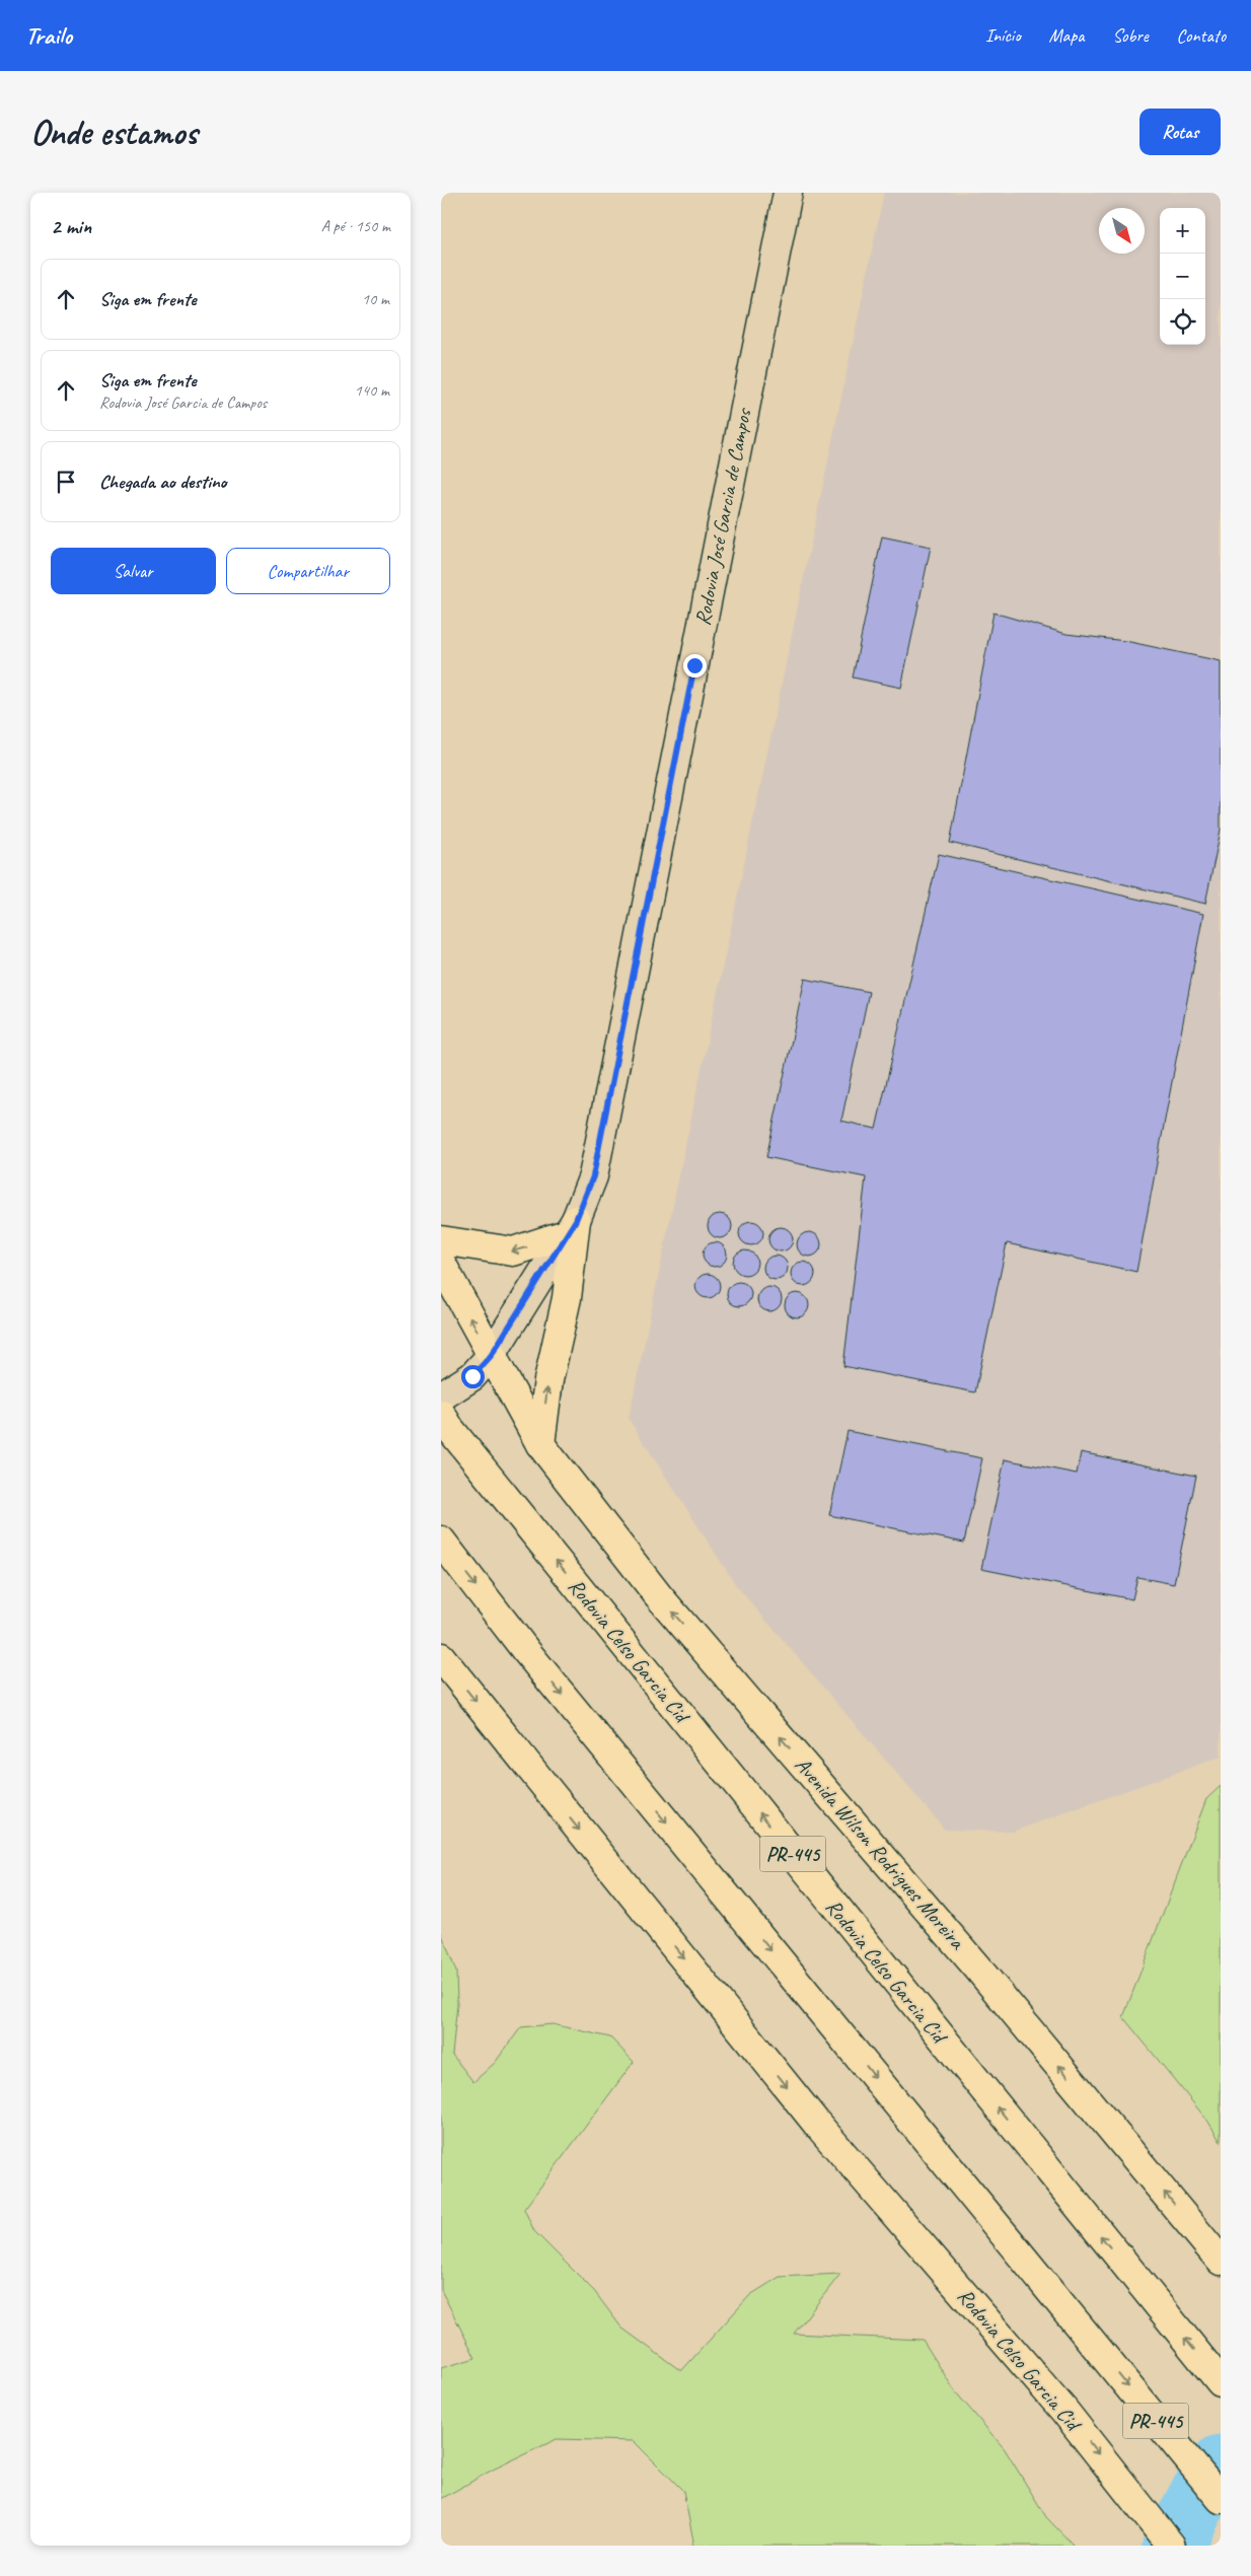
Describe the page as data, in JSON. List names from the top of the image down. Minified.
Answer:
{"streets":{"highway":["Rodovia Celso Garcia Cid","Avenida Wilson Rodrigues Moreira","PR-445"],"street":["Rodovia José Garcia de Campos"]},"crossings":[["Rodovia José Garcia de Campos","PR-445"],["Avenida Wilson Rodrigues Moreira","PR-445"]],"north":"bottom right","page":{"header":"Trailo","nav":["Início","Mapa","Sobre","Contato"],"buttons":["Rotas",["Salvar","Compartilhar"]],"title":"Onde estamos","heading":["2 min","A pé · 150 m"],"map_buttons":["+","−"],"list":[["Siga em frente","10 m"],["Siga em frente","Rodovia José Garcia de Campos","140 m"],"Chegada ao destino"]}}
